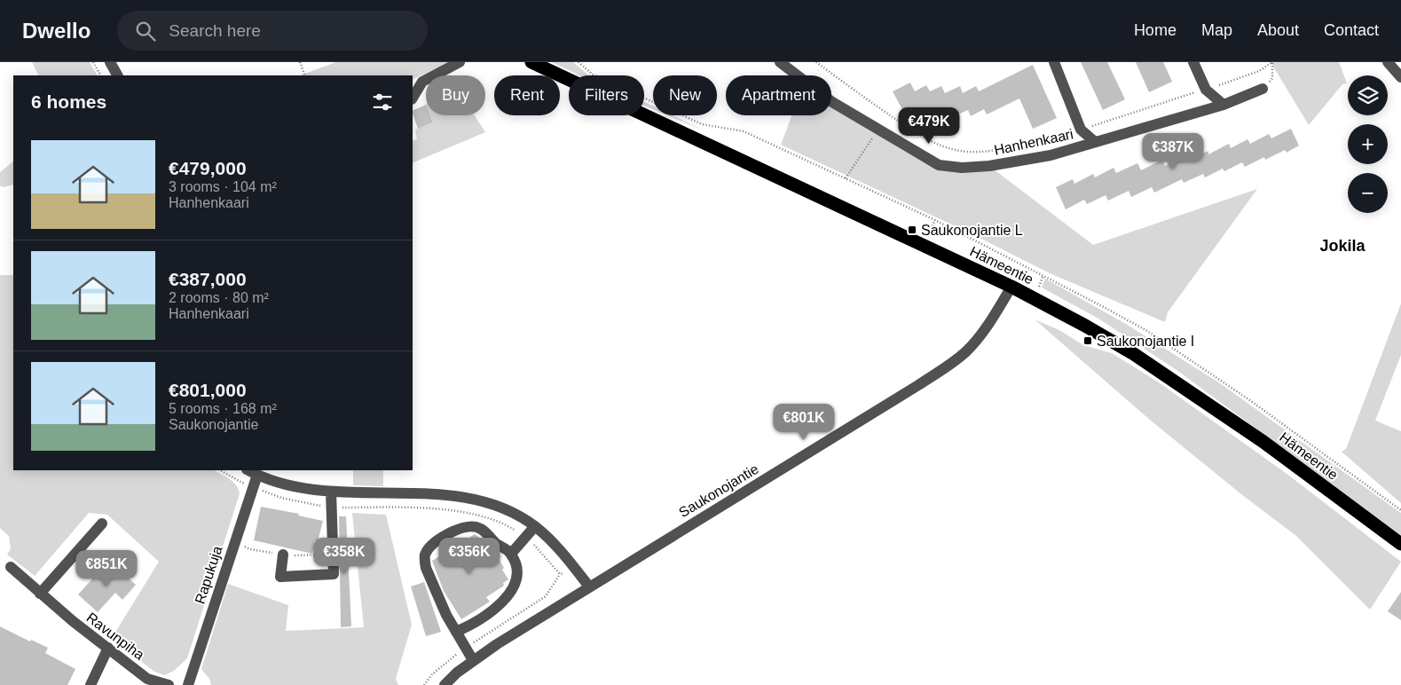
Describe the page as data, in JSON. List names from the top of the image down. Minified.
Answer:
{"streets":{"highway":["Hämeentie"],"street":["Hanhenkaari","Saukonojantie","Rapukuja","Ravunpiha"]},"crossings":[["Hämeentie","Saukonojantie"]],"districts":["Jokila"],"places":{"transit":["Saukonojantie L","Saukonojantie I"]},"page":{"header":"Dwello","search":"Search here","nav":["Home","Map","About","Contact"],"map_buttons":["+","−"],"chip":["Buy","Rent","Filters","New","Apartment"],"heading":"6 homes","price":["€479K","€387K","€801K","€358K","€356K","€851K"],"list":[{"name":"€479,000","note":"3 rooms · 104 m² · Hanhenkaari"},{"name":"€387,000","note":"2 rooms · 80 m² · Hanhenkaari"},{"name":"€801,000","note":"5 rooms · 168 m² · Saukonojantie"}]}}
